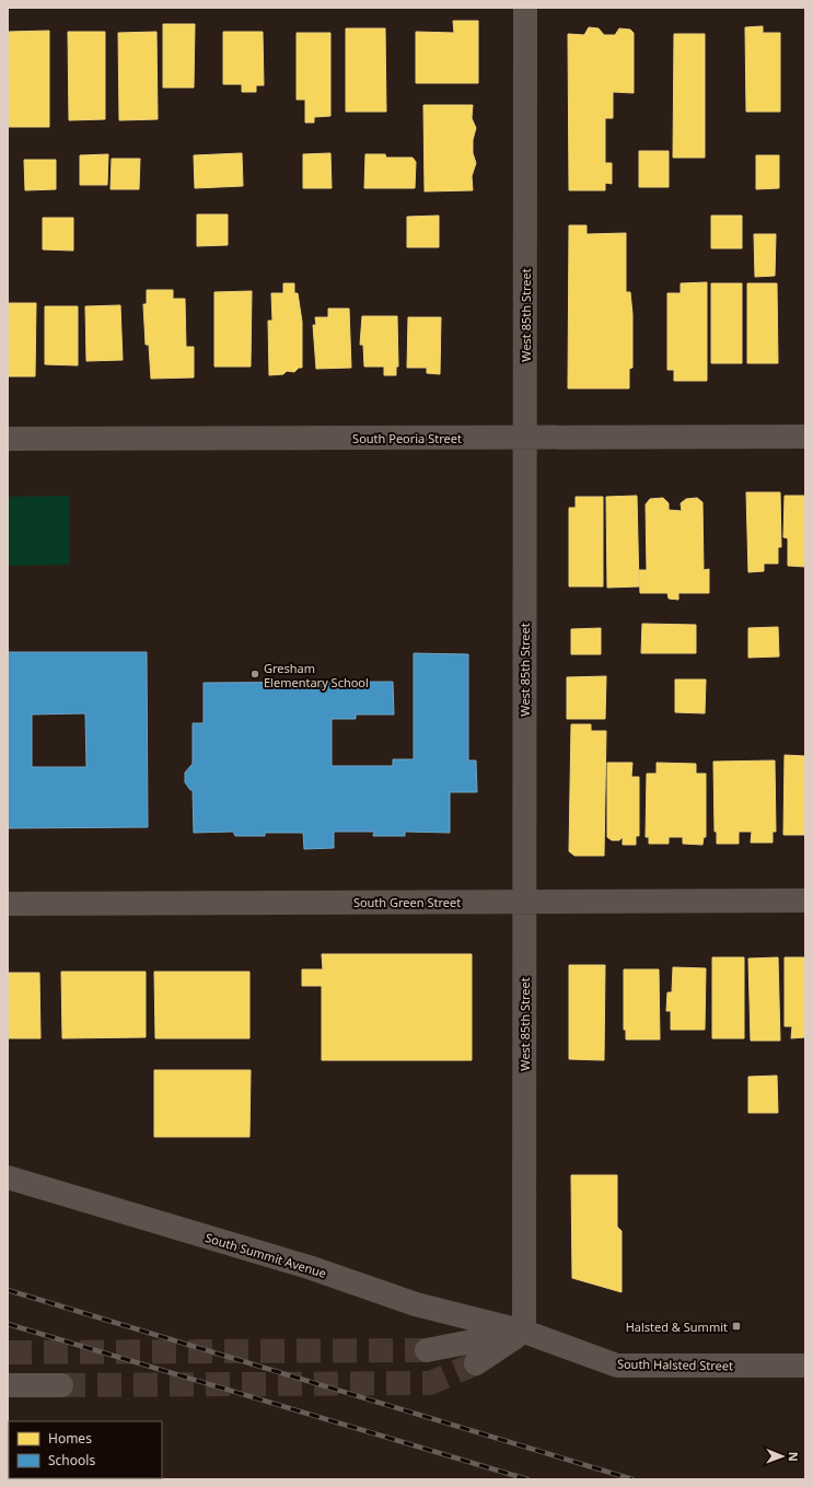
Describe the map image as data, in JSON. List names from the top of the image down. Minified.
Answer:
{"streets":{"street":["West 85th Street","South Peoria Street","South Green Street","South Summit Avenue","South Halsted Street"]},"crossings":[["West 85th Street","South Peoria Street"],["West 85th Street","South Green Street"],["West 85th Street","South Summit Avenue"],["West 85th Street","South Halsted Street"],["South Summit Avenue","South Halsted Street"]],"places":{"other":["Gresham Elementary School"],"transit":["Halsted & Summit"]},"legend":["Homes","Schools"],"north":"right"}
